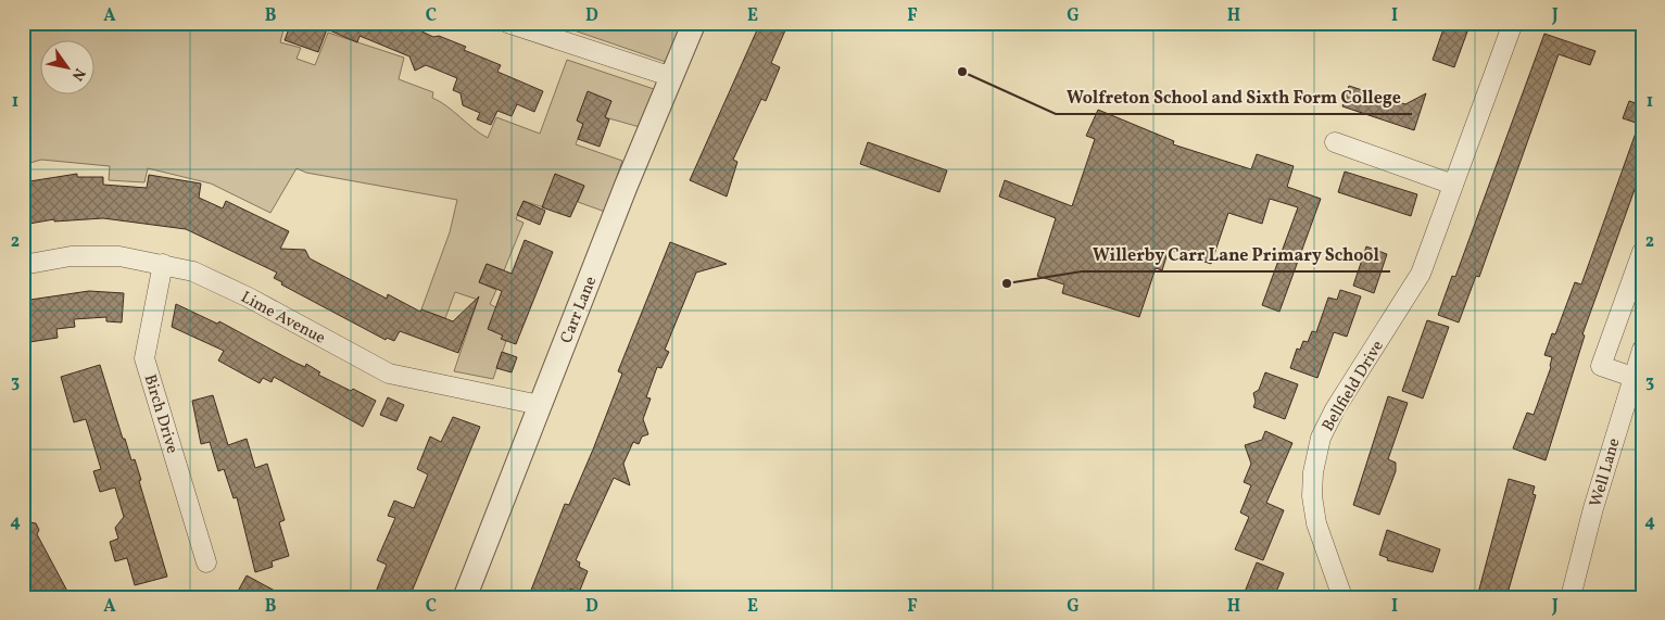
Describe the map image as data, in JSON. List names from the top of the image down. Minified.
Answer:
{"streets":{"street":["Carr Lane","Lime Avenue","Bellfield Drive","Birch Drive","Well Lane"]},"crossings":[["Carr Lane","Lime Avenue"],["Lime Avenue","Birch Drive"]],"places":["Wolfreton School and Sixth Form College","Willerby Carr Lane Primary School"],"north":"bottom right","grid":{"columns":["A","B","C","D","E","F","G","H","I","J"],"rows":["1","2","3","4"]}}
